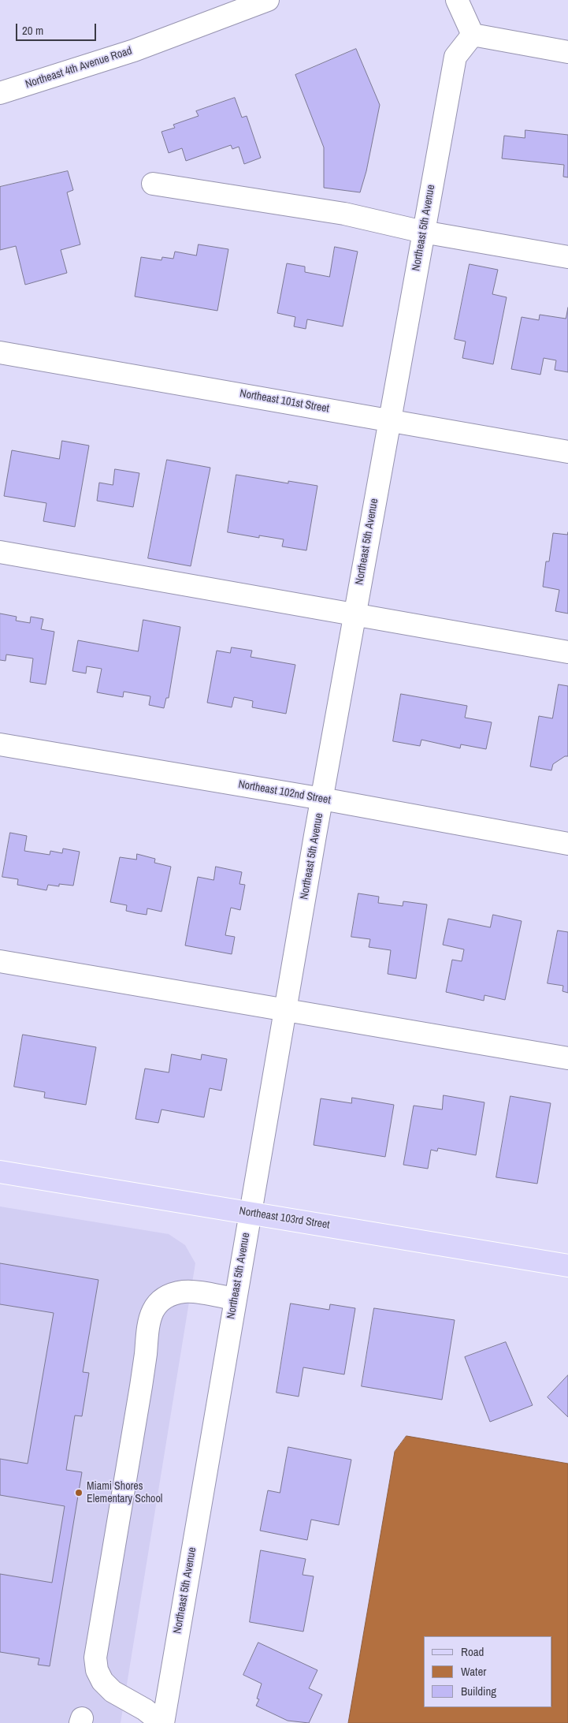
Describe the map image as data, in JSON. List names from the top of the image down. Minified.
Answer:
{"streets":{"main road":["Northeast 103rd Street"],"street":["Northeast 4th Avenue Road","Northeast 5th Avenue","Northeast 101st Street","Northeast 102nd Street"]},"crossings":[["Northeast 5th Avenue","Northeast 101st Street"],["Northeast 5th Avenue","Northeast 102nd Street"],["Northeast 5th Avenue","Northeast 103rd Street"]],"places":["Miami Shores Elementary School"],"legend":["Road","Water","Building"],"scale_bar":"20 m"}
